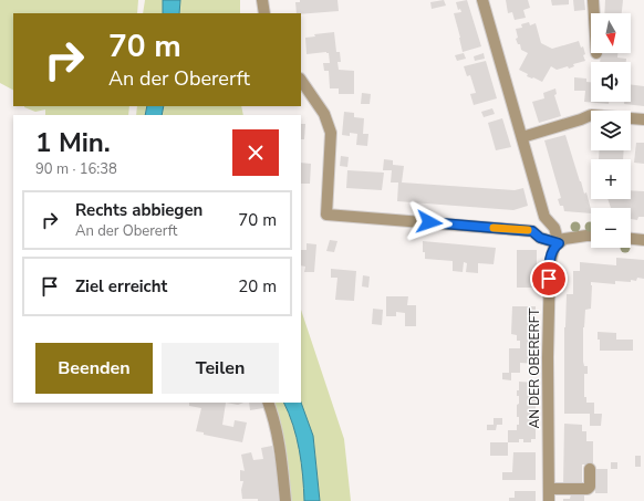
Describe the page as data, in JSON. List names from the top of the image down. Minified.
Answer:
{"streets":{"street":["AN DER OBERERFT"]},"north":"bottom","page":{"map_buttons":["+","−"],"turn":["70 m","An der Obererft"],"heading":["1 Min.","90 m · 16:38"],"list":[{"name":"Rechts abbiegen","note":"An der Obererft","value":"70 m"},{"name":"Ziel erreicht","value":"20 m"}],"buttons":["Beenden","Teilen"]}}
